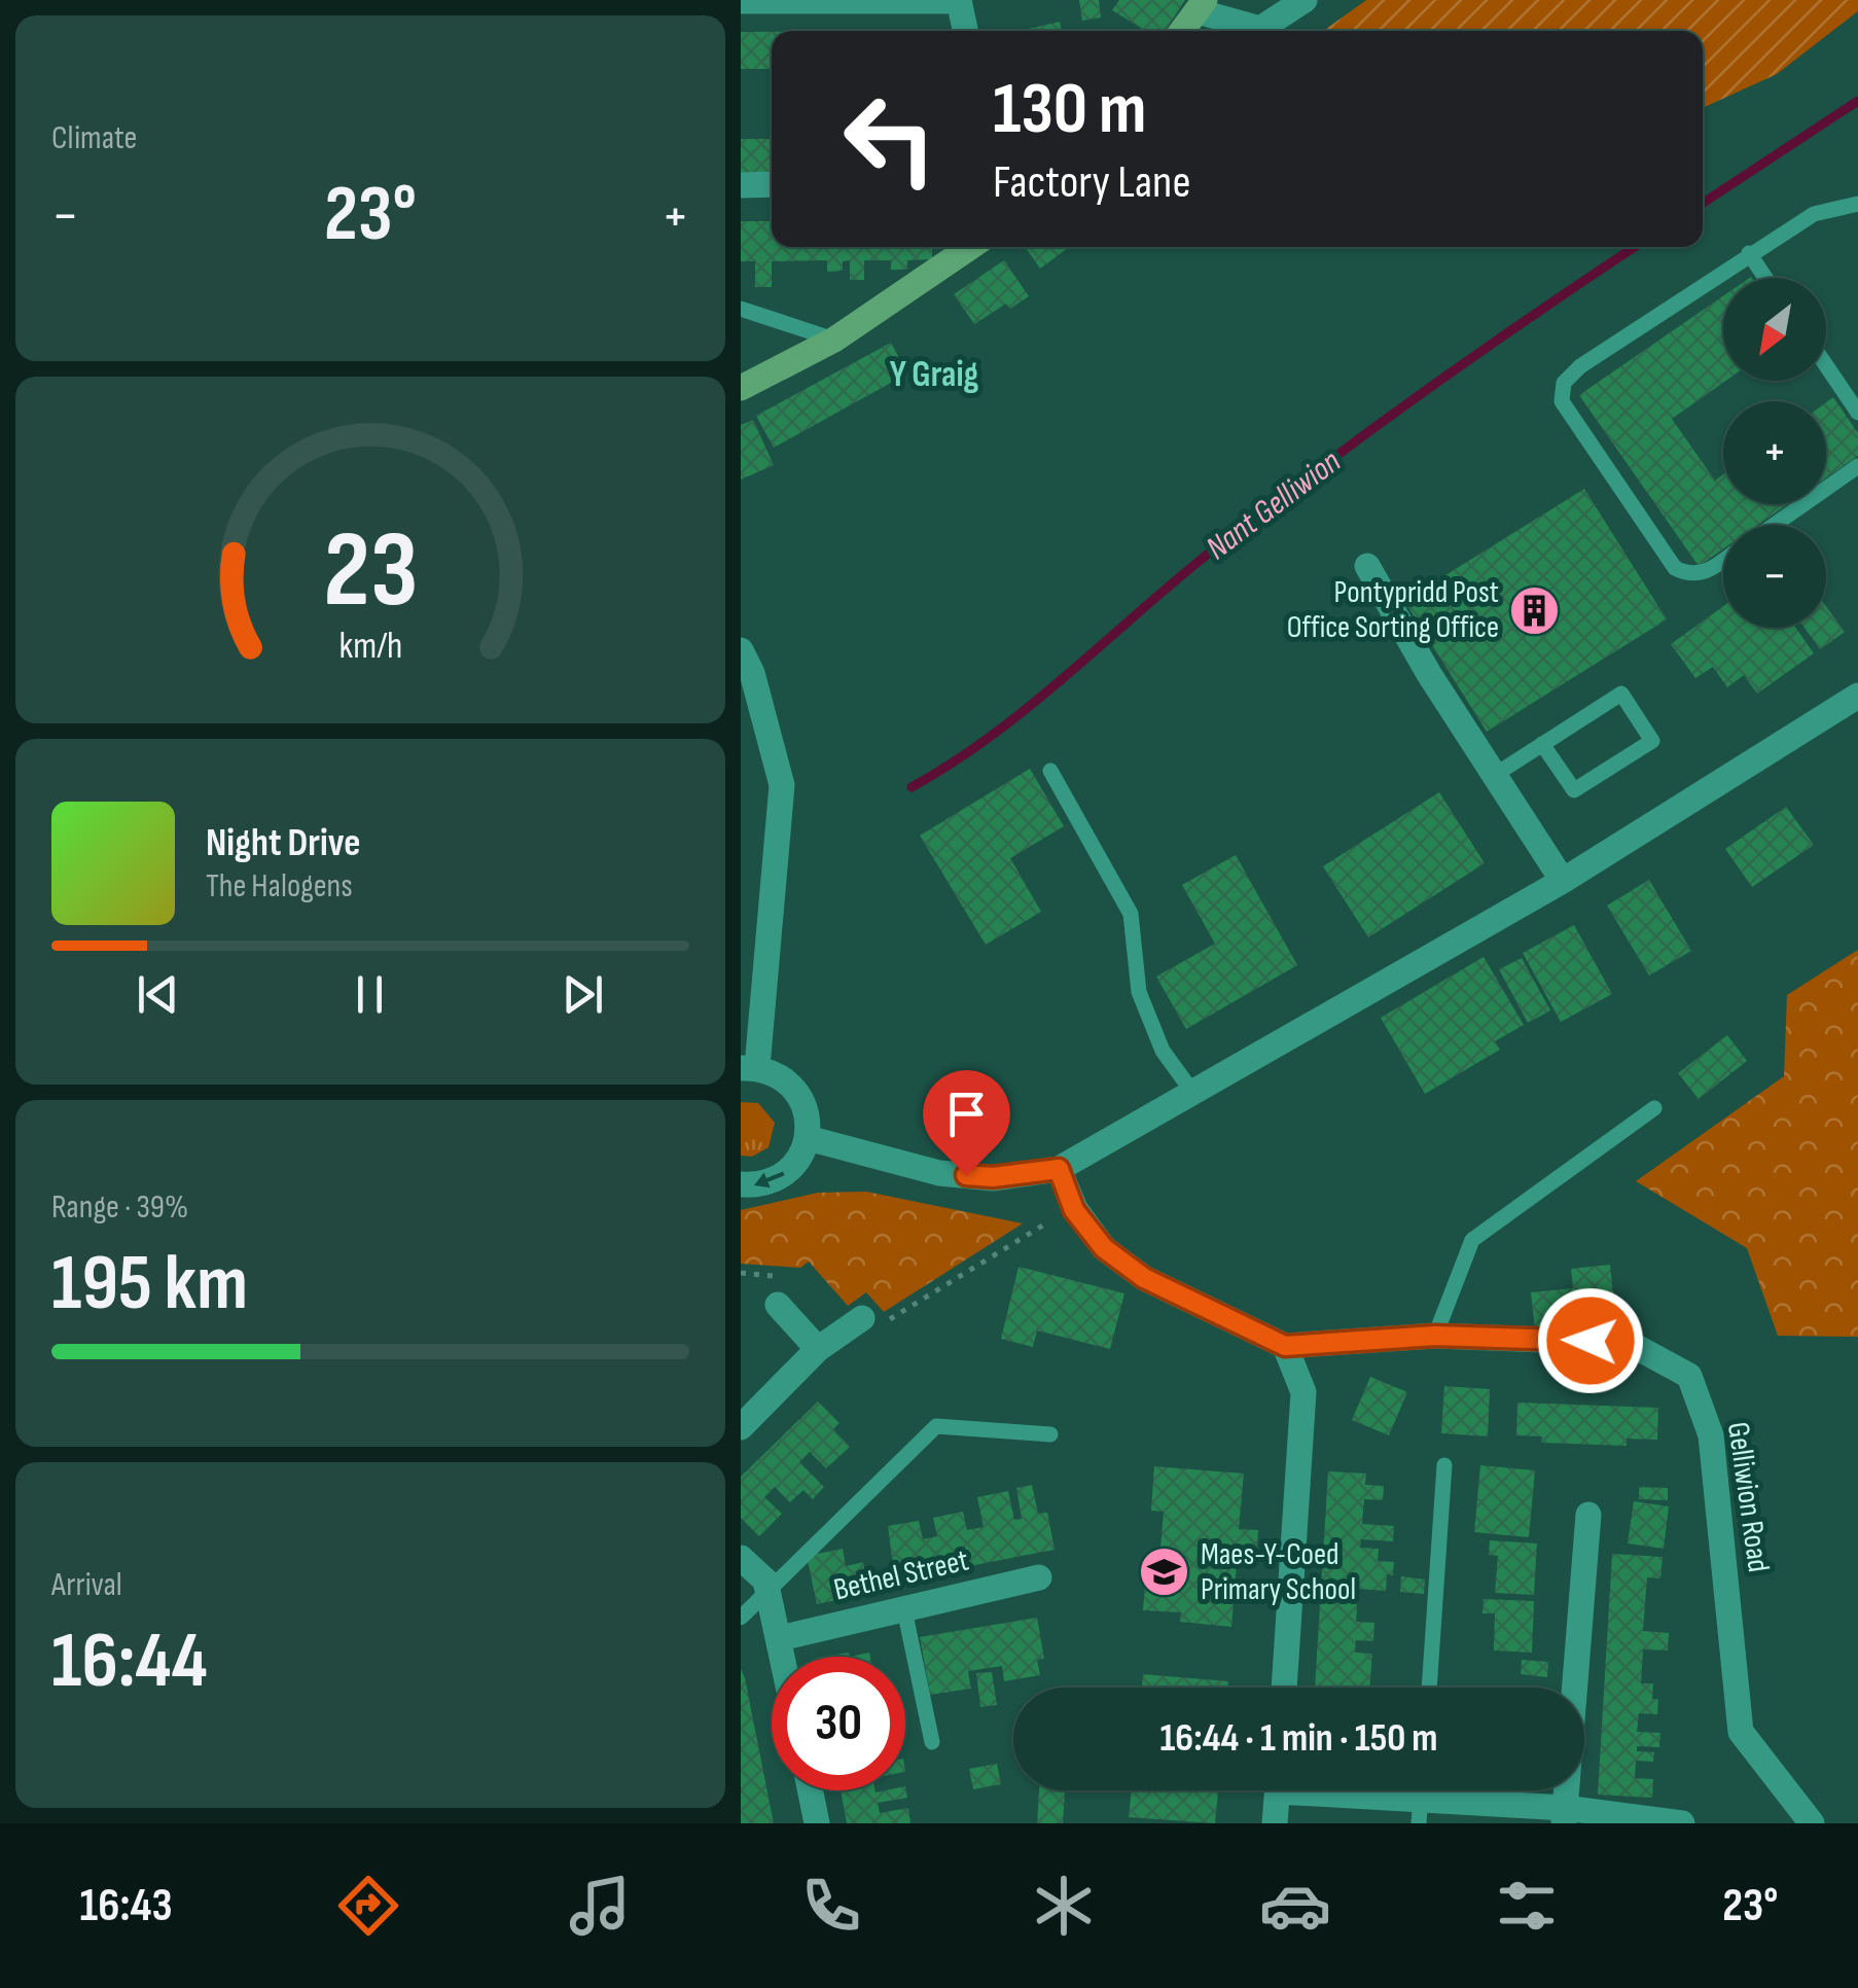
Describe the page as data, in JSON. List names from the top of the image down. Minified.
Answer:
{"streets":{"street":["Gelliwion Road","Bethel Street"]},"districts":["Y Graig"],"water":["Nant Gelliwion"],"places":{"building":["Pontypridd Post Office Sorting Office"],"school or university":["Maes-Y-Coed Primary School"]},"north":"bottom left","page":{"tile":["Climate",["Range · 39%","195 km"],["Arrival","16:44"]],"turn":["130 m","Factory Lane"],"heat":["−","23°","+"],"map_buttons":["+","−"],"song":["Night Drive","The Halogens"],"limit":"30","trip":"16:44 · 1 min · 150 m","tabs":["16:43","23°"],"gauge":["23","km/h"]}}
